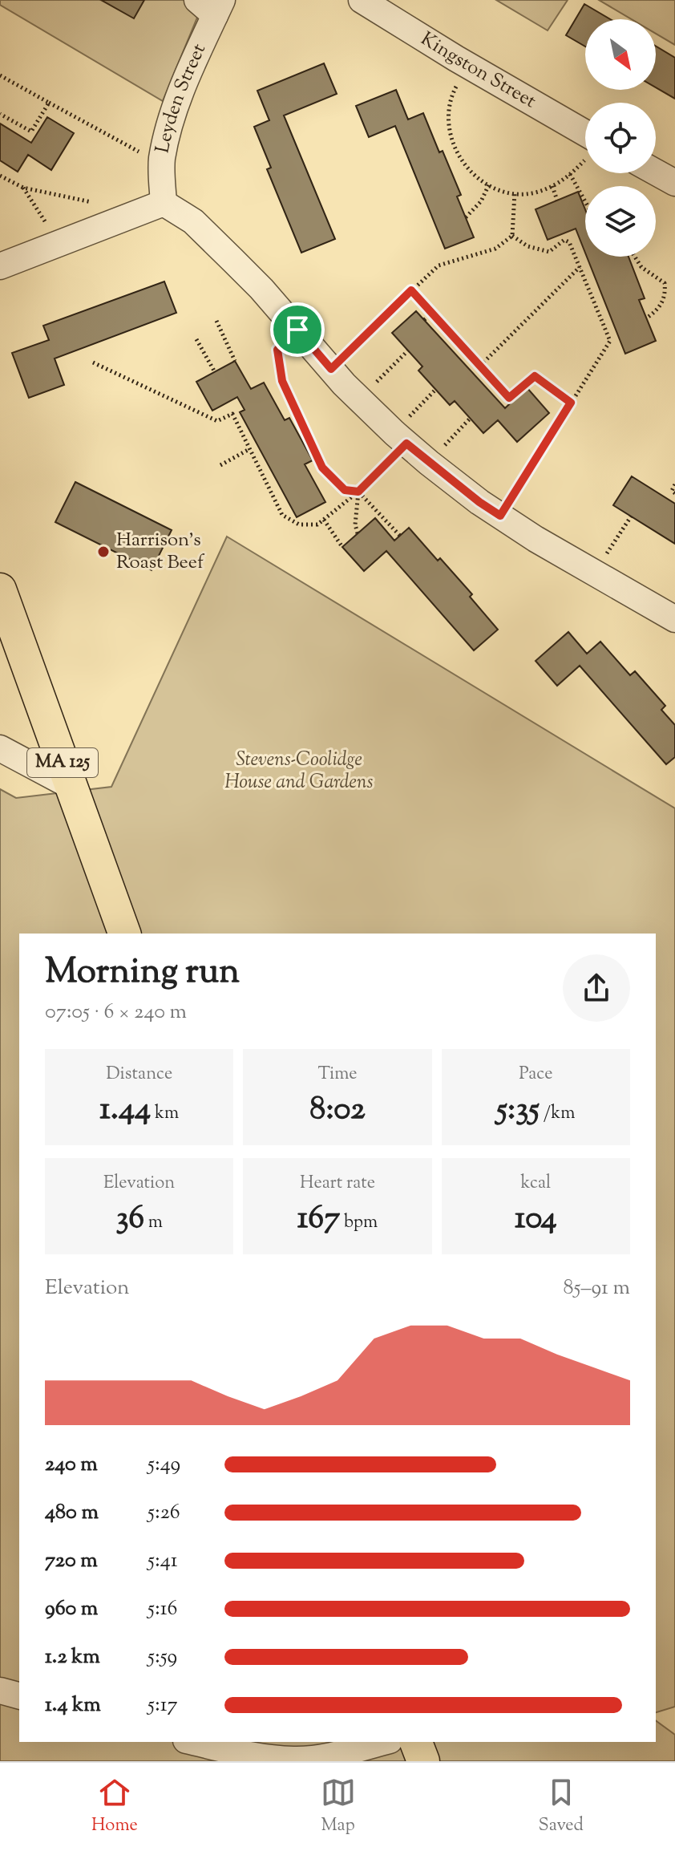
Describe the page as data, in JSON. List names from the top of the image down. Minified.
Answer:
{"streets":{"main road":["MA 125"],"street":["Kingston Street","Leyden Street"]},"parks":["Stevens-Coolidge House and Gardens"],"places":["Harrison's Roast Beef"],"north":"bottom right","page":{"heading":["Morning run","07:05 · 6 × 240 m"],"stats":[["Distance","1.44 km"],["Time","8:02"],["Pace","5:35 /km"],["Elevation","36 m"],["Heart rate","167 bpm"],["kcal","104"]],"chart":["Elevation","85–91 m"],"list":[{"name":"240 m","note":"5:49"},{"name":"480 m","note":"5:26"},{"name":"720 m","note":"5:41"},{"name":"960 m","note":"5:16"},{"name":"1.2 km","note":"5:59"},{"name":"1.4 km","note":"5:17"}],"tabs":["Home","Map","Saved"]}}
